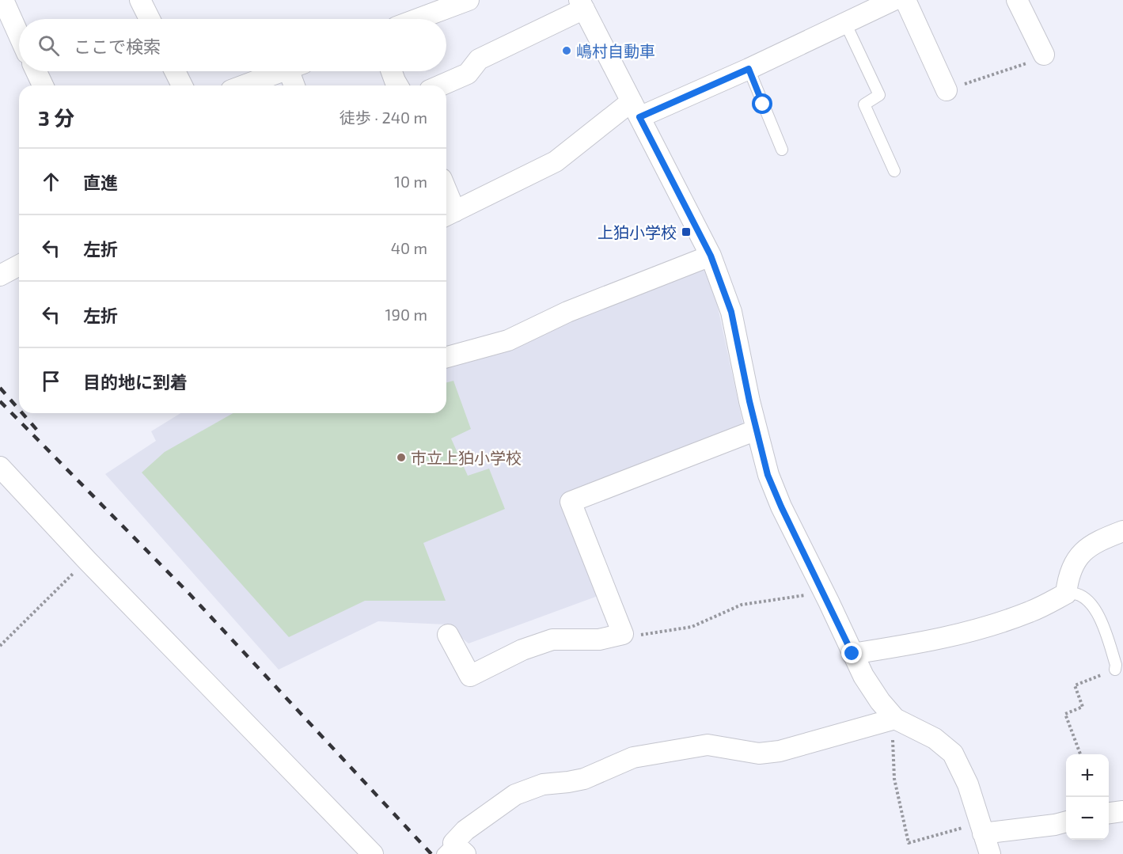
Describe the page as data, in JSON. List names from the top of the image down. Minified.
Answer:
{"places":{"other":["嶋村自動車","市立上狛小学校"],"transit":["上狛小学校"]},"page":{"search":"ここで検索","heading":["3 分","徒歩 · 240 m"],"list":[["直進","10 m"],["左折","40 m"],["左折","190 m"],"目的地に到着"],"map_buttons":["+","−"]}}
